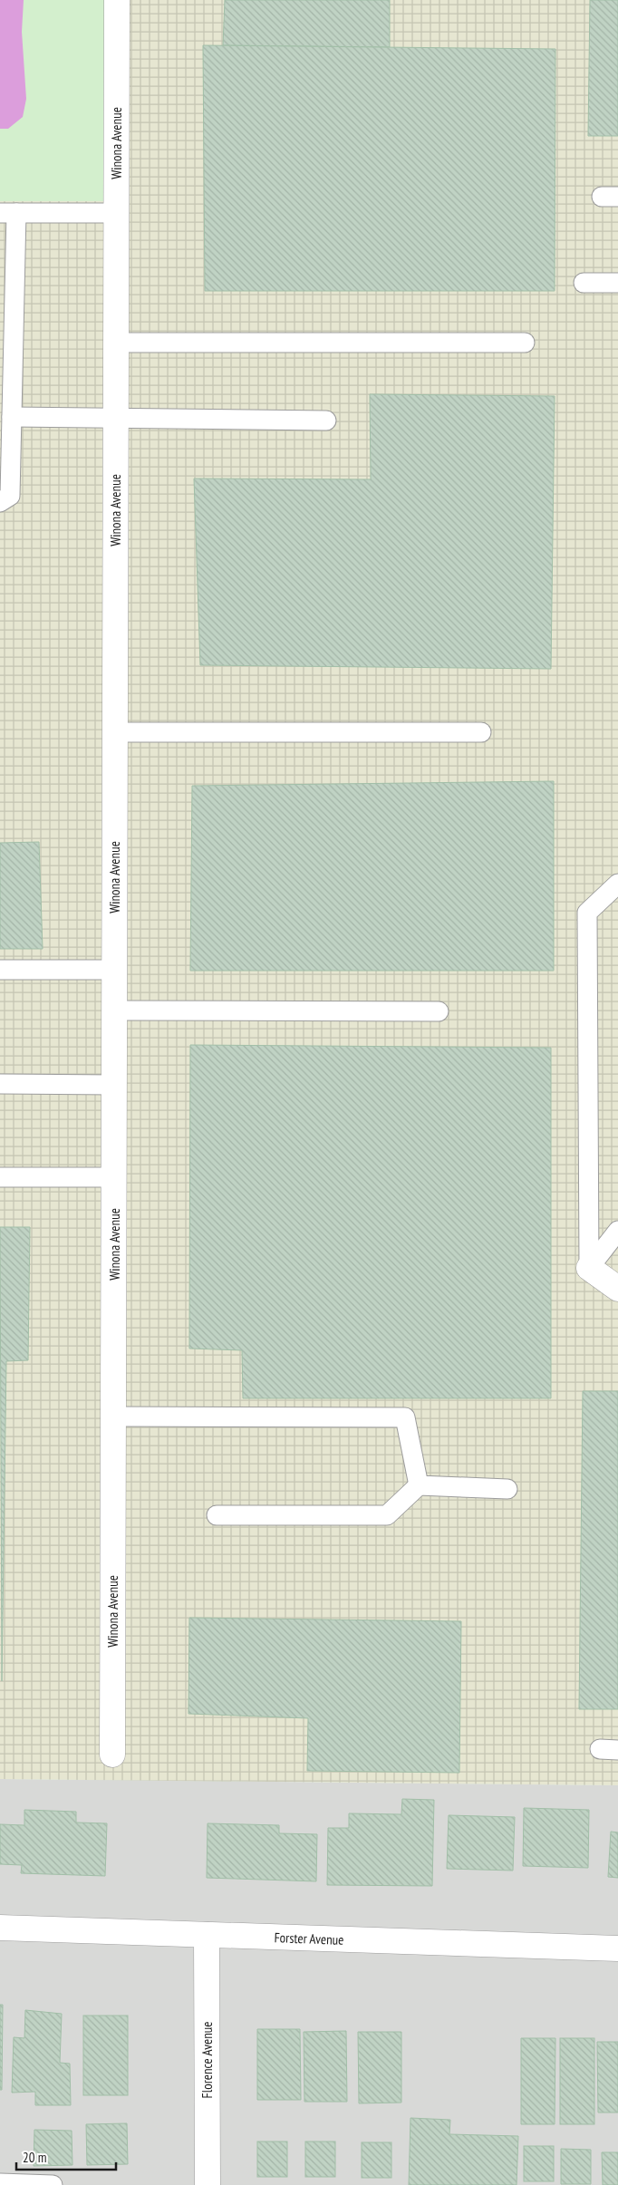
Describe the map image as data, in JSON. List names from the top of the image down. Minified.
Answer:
{"streets":{"street":["Winona Avenue","Forster Avenue","Florence Avenue"]},"crossings":[["Forster Avenue","Florence Avenue"]],"scale_bar":"20 m"}
